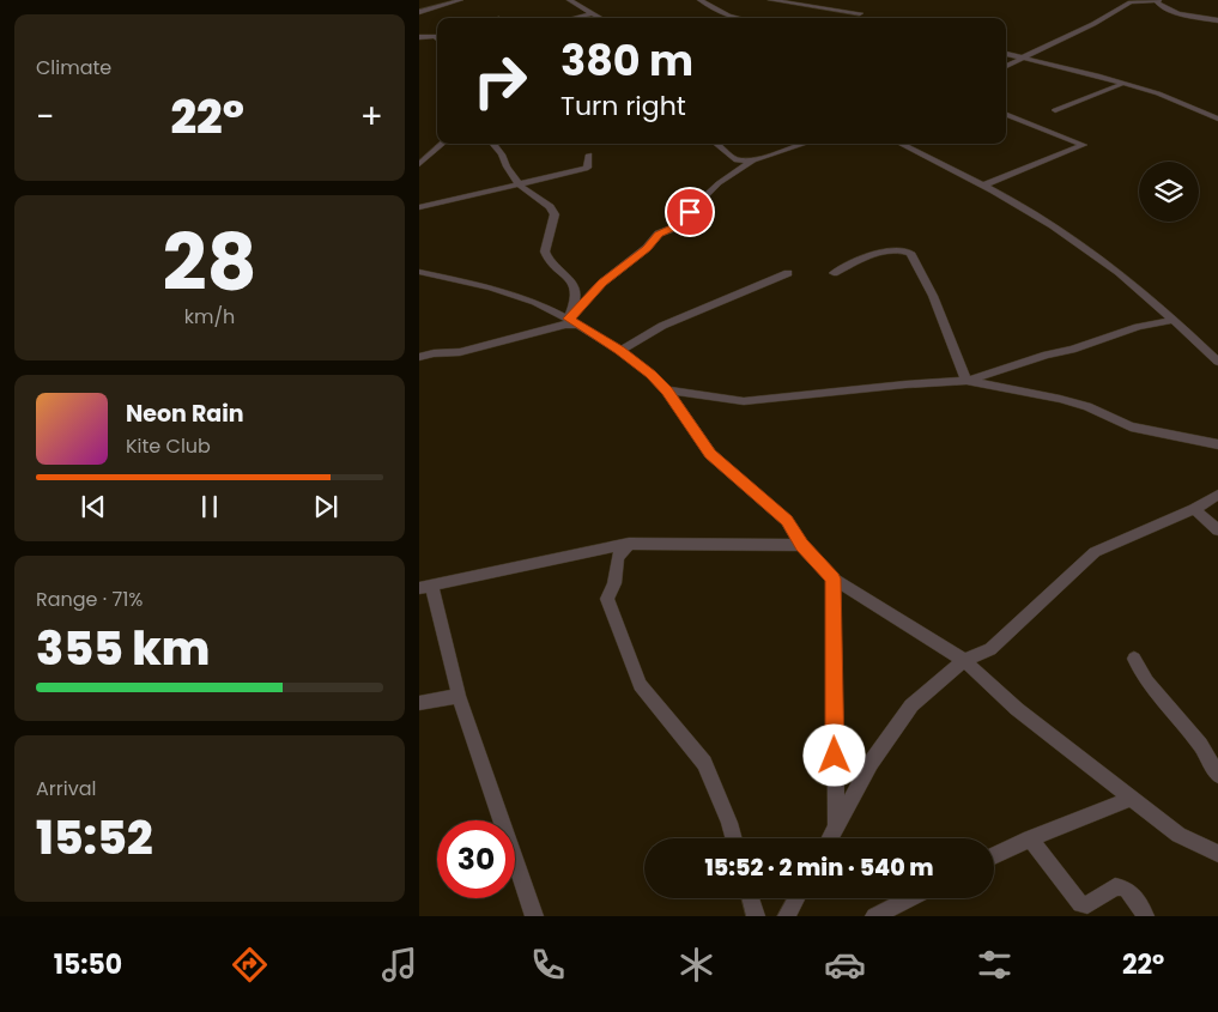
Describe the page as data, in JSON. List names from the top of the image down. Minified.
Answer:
{"page":{"tile":["Climate",["28","km/h"],["Range · 71%","355 km"],["Arrival","15:52"]],"turn":["380 m","Turn right"],"heat":["−","22°","+"],"song":["Neon Rain","Kite Club"],"limit":"30","trip":"15:52 · 2 min · 540 m","tabs":["15:50","22°"]}}
